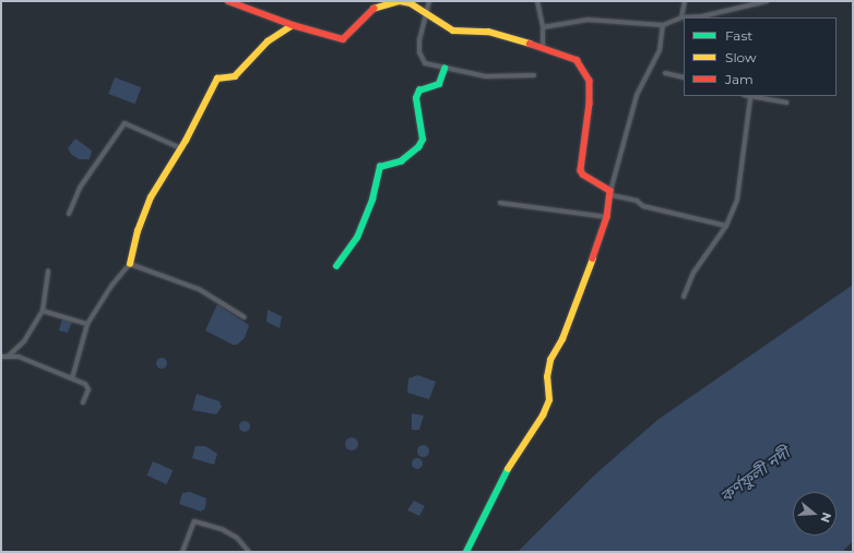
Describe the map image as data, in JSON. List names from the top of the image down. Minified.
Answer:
{"water":["কর্ণফুলী নদী"],"legend":["Fast","Slow","Jam"],"north":"right"}
